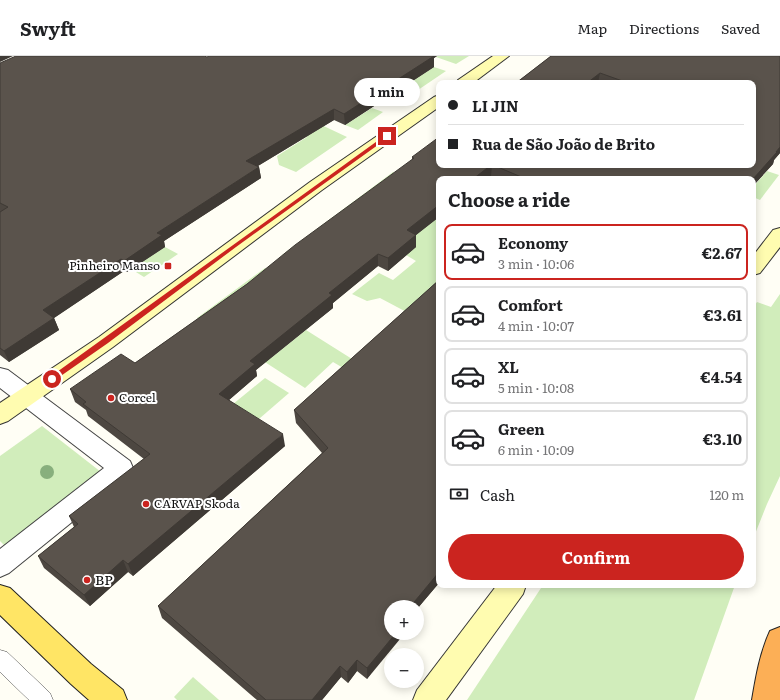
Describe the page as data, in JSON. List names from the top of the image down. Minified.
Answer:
{"places":{"transit":["Pinheiro Manso"],"other":["Corcel","CARVAP Skoda","BP"]},"page":{"header":"Swyft","nav":["Map","Directions","Saved"],"bubble":"1 min","banner":["LI JIN","Rua de São João de Brito"],"heading":"Choose a ride","list":[{"name":"Economy","note":"3 min · 10:06","value":"€2.67"},{"name":"Comfort","note":"4 min · 10:07","value":"€3.61"},{"name":"XL","note":"5 min · 10:08","value":"€4.54"},{"name":"Green","note":"6 min · 10:09","value":"€3.10"}],"pay":["Cash","120 m"],"buttons":"Confirm","map_buttons":["+","−"]}}
